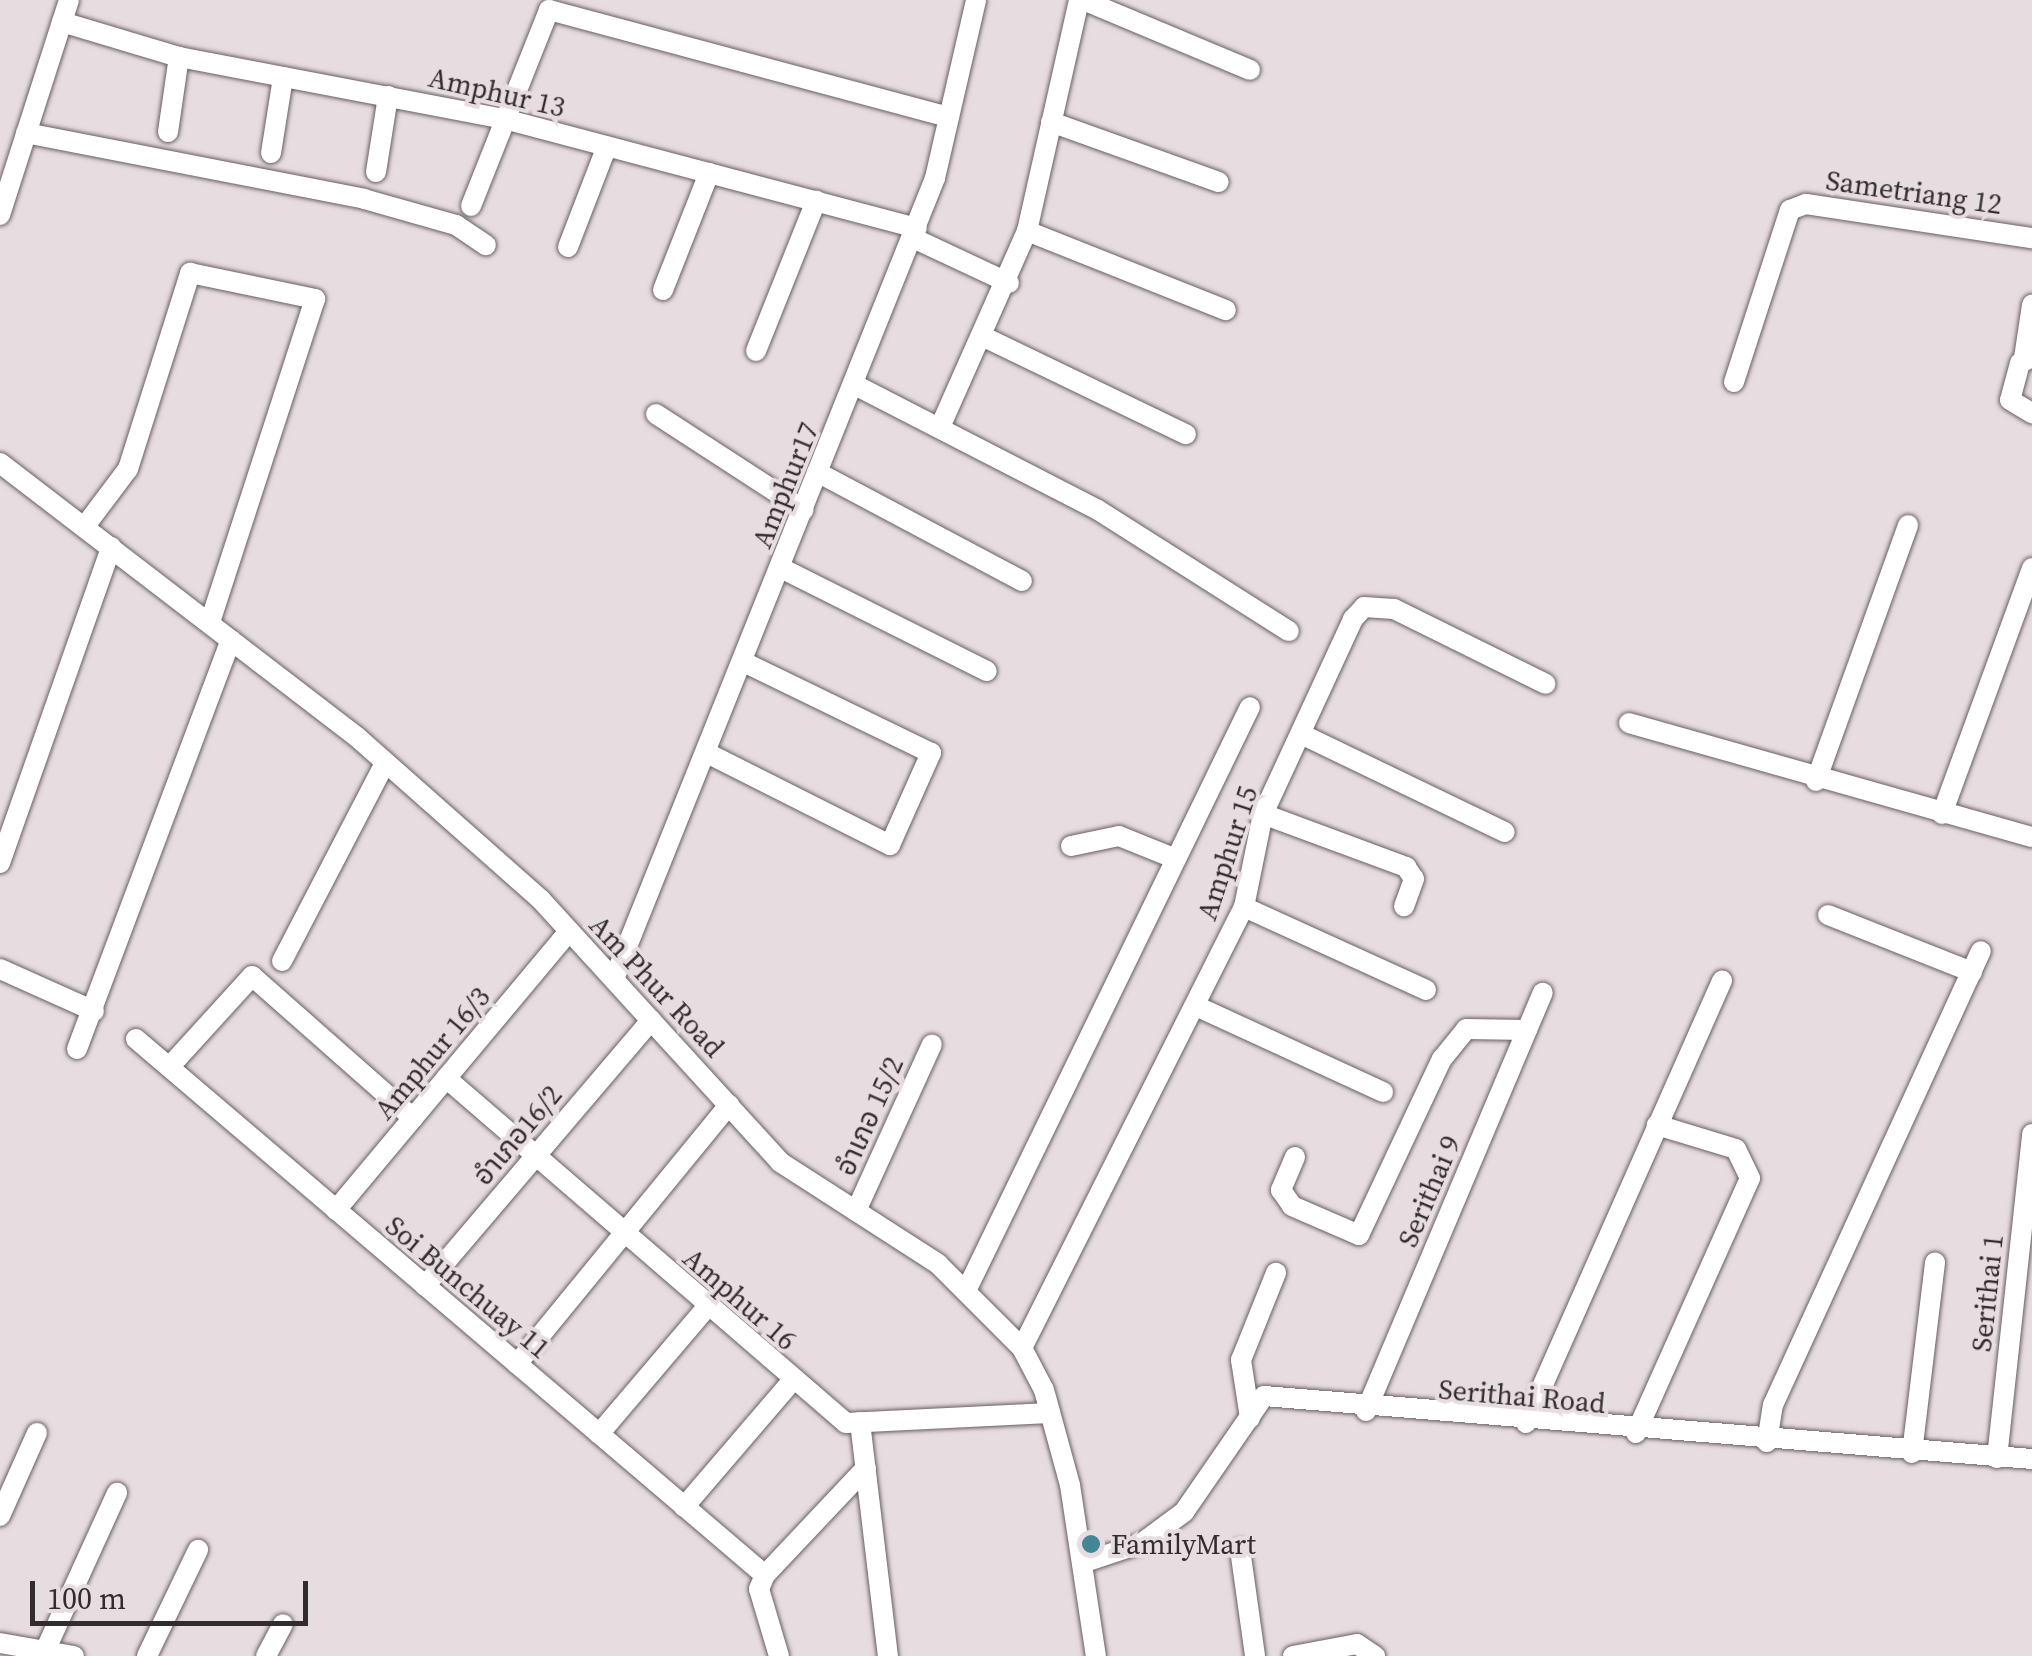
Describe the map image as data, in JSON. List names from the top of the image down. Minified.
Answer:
{"streets":{"street":["Amphur 13","Sametriang 12","Amphur17","Amphur 15","Am Phur Road","Amphur 16/3","อำเภอ 15/2","อำเภอ16/2","Serithai 9","Soi Bunchuay 11","Serithai 1","Amphur 16","Serithai Road"]},"crossings":[["Amphur 13","Amphur17"],["Amphur17","Am Phur Road"],["Amphur 15","Am Phur Road"],["Am Phur Road","Amphur 16/3"],["Am Phur Road","อำเภอ 15/2"],["Am Phur Road","อำเภอ16/2"],["Am Phur Road","Amphur 16"],["Am Phur Road","Serithai Road"],["Amphur 16/3","Soi Bunchuay 11"],["Amphur 16/3","Amphur 16"],["อำเภอ16/2","Soi Bunchuay 11"],["อำเภอ16/2","Amphur 16"],["Serithai 9","Serithai Road"],["Serithai 1","Serithai Road"]],"places":["FamilyMart"],"scale_bar":"100 m"}
